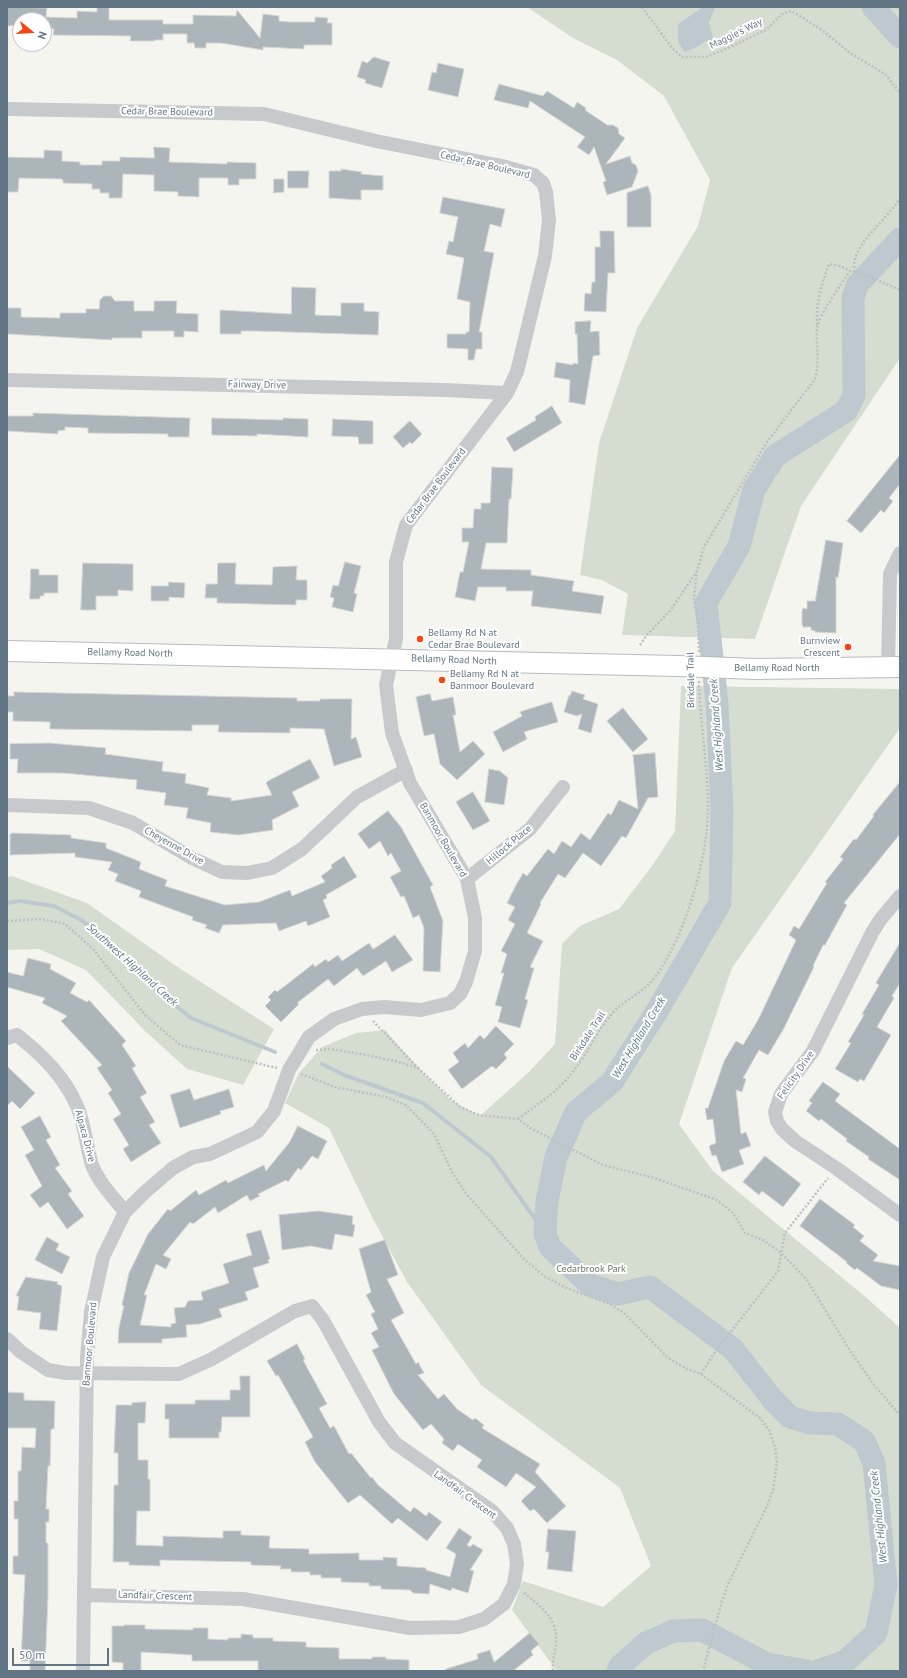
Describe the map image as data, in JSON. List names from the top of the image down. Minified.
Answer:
{"streets":{"street":["Cedar Brae Boulevard","Fairway Drive","Bellamy Road North","Banmoor Boulevard","Hillock Place","Cheyenne Drive","Felicity Drive","Alpaca Drive","Landfair Crescent"],"path":["Maggie's Way","Birkdale Trail"]},"crossings":[["Cedar Brae Boulevard","Fairway Drive"],["Cedar Brae Boulevard","Bellamy Road North"],["Cedar Brae Boulevard","Banmoor Boulevard"],["Bellamy Road North","Banmoor Boulevard"],["Banmoor Boulevard","Hillock Place"],["Banmoor Boulevard","Cheyenne Drive"],["Banmoor Boulevard","Alpaca Drive"],["Banmoor Boulevard","Landfair Crescent"]],"water":["West Highland Creek","Southwest Highland Creek"],"parks":["Cedarbrook Park"],"places":["Bellamy Rd N at Cedar Brae Boulevard","Burnview Crescent","Bellamy Rd N at Banmoor Boulevard"],"scale_bar":"50 m","north":"right"}
